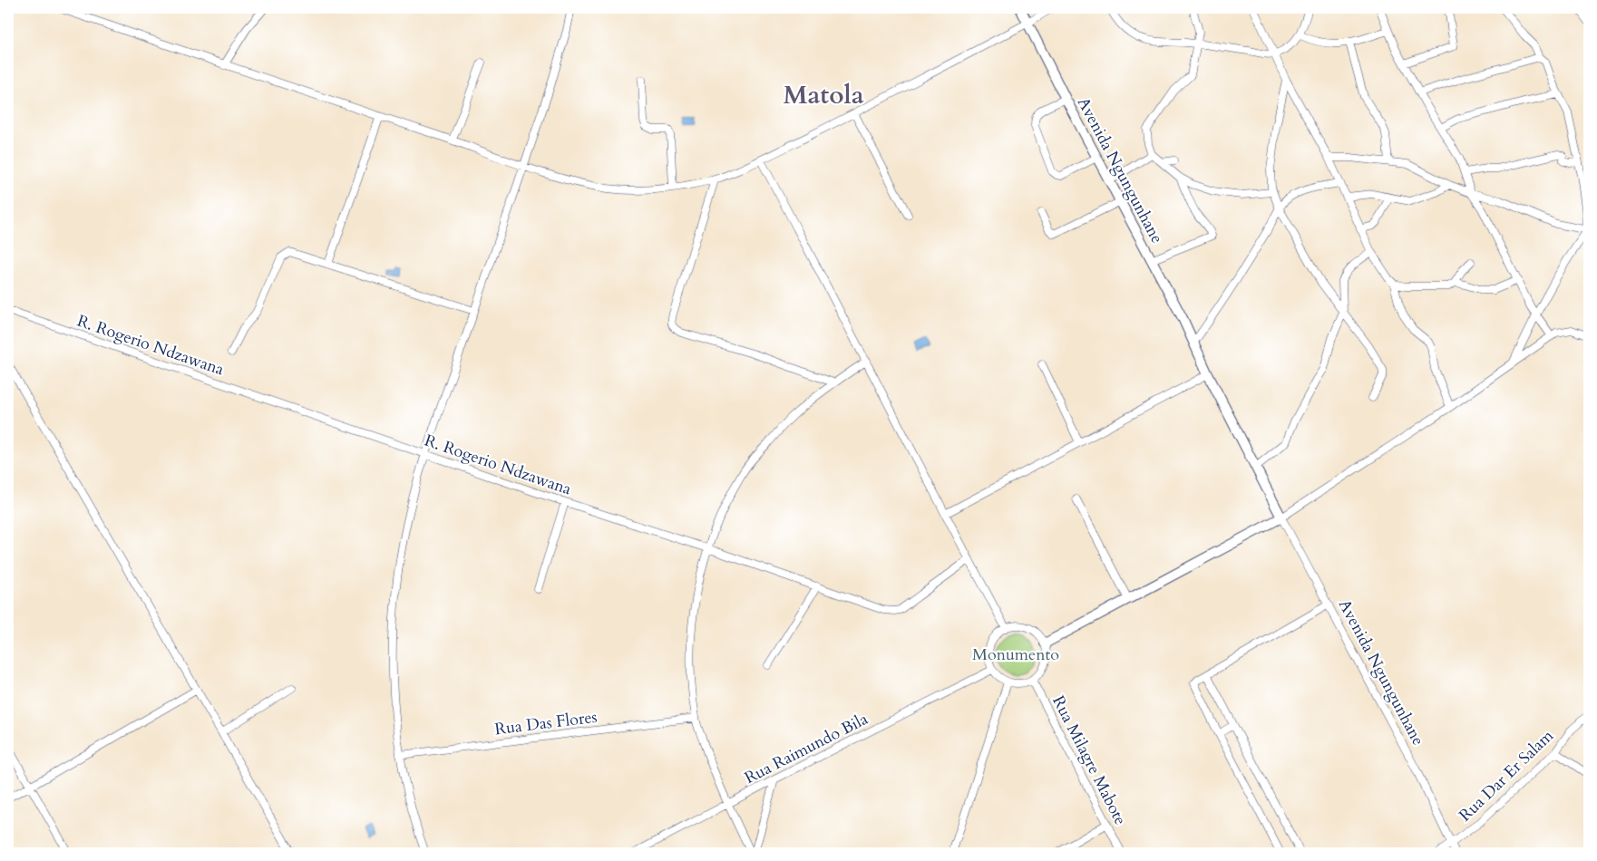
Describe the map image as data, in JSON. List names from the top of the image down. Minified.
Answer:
{"streets":{"street":["Avenida Ngungunhane","R. Rogerio Ndzawana","Rua Das Flores","Rua Raimundo Bila","Rua Milagre Mabote","Rua Dar Er Salam"]},"crossings":[["Avenida Ngungunhane","Rua Dar Er Salam"],["Rua Raimundo Bila","Rua Milagre Mabote"]],"districts":["Matola"],"parks":["Monumento"]}
